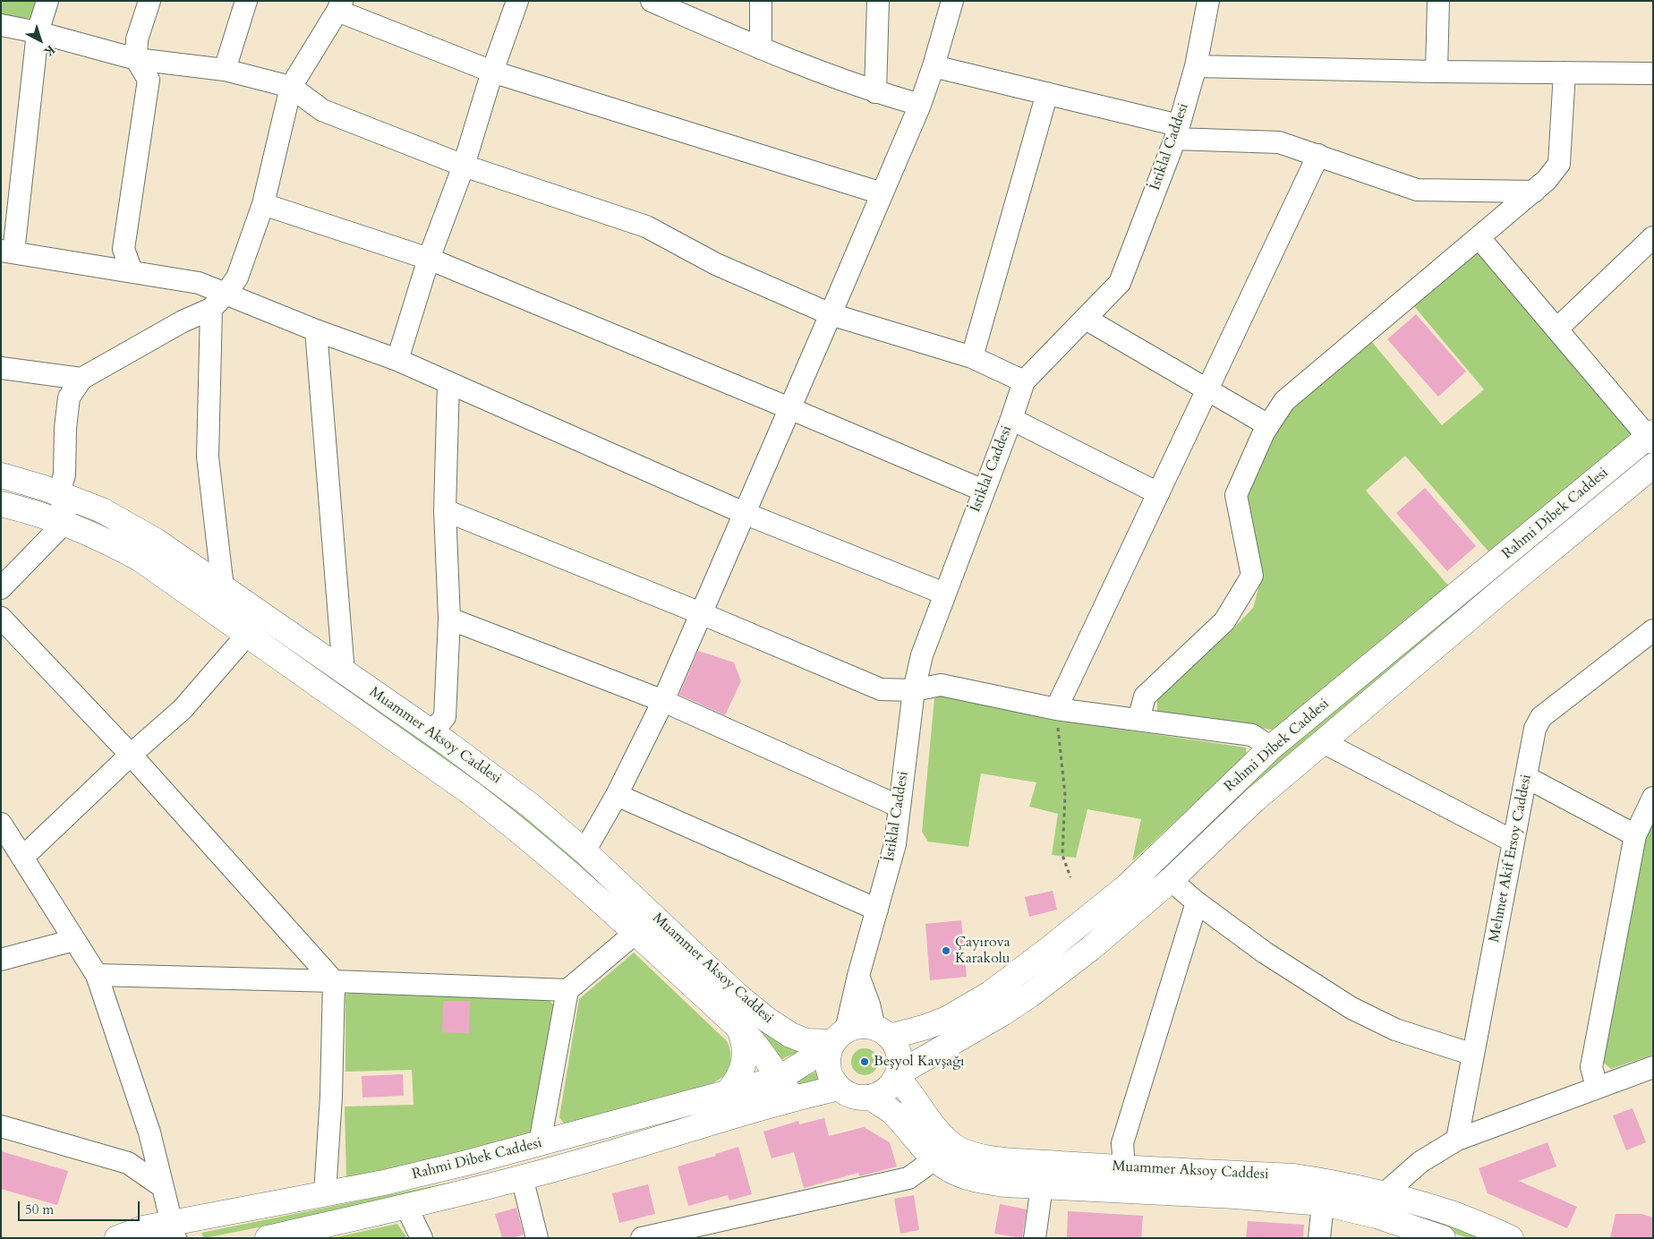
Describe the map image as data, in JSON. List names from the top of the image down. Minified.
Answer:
{"streets":{"main road":["Rahmi Dibek Caddesi","Muammer Aksoy Caddesi"],"street":["İstiklal Caddesi","Mehmet Akif Ersoy Caddesi"]},"crossings":[["İstiklal Caddesi","Rahmi Dibek Caddesi"],["İstiklal Caddesi","Muammer Aksoy Caddesi"],["Rahmi Dibek Caddesi","Muammer Aksoy Caddesi"]],"places":["Çayırova Karakolu","Beşyol Kavşağı"],"scale_bar":"50 m","north":"bottom right"}
